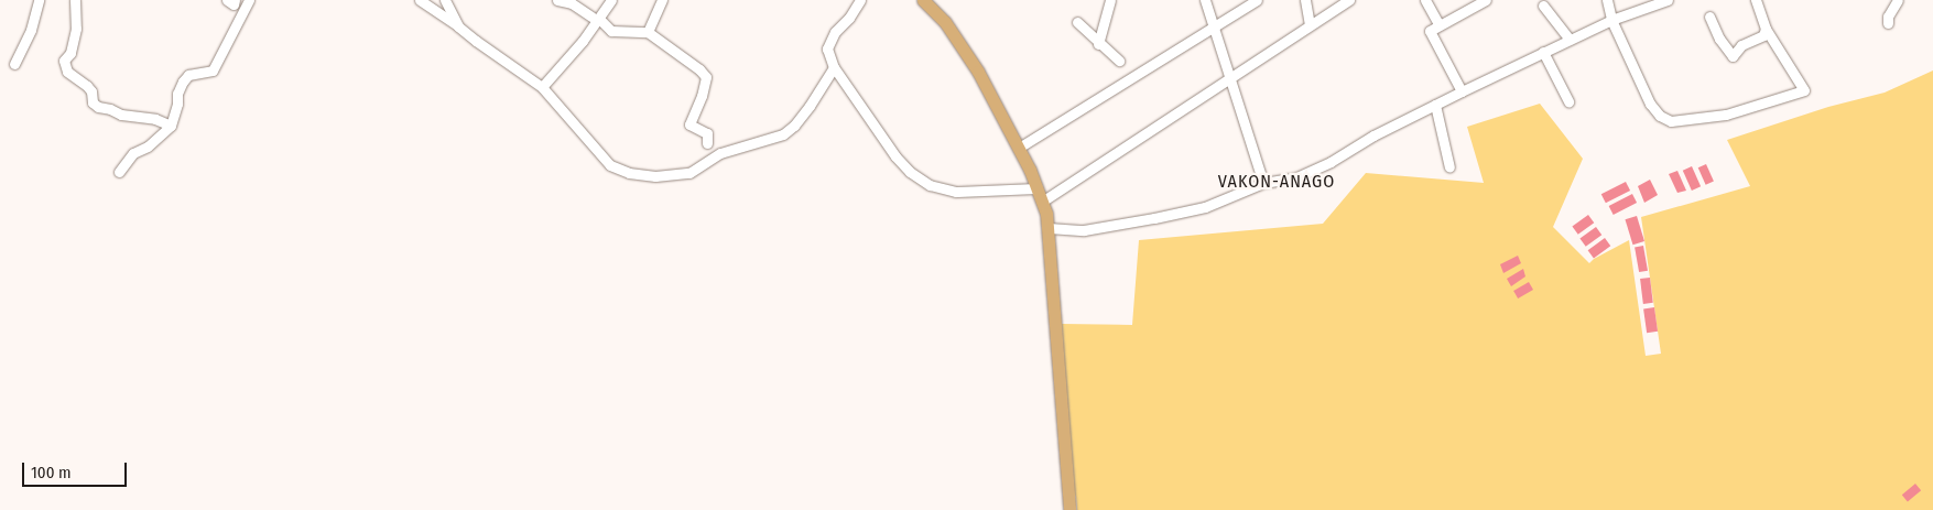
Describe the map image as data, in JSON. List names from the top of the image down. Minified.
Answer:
{"districts":["VAKON-ANAGO"],"scale_bar":"100 m"}
